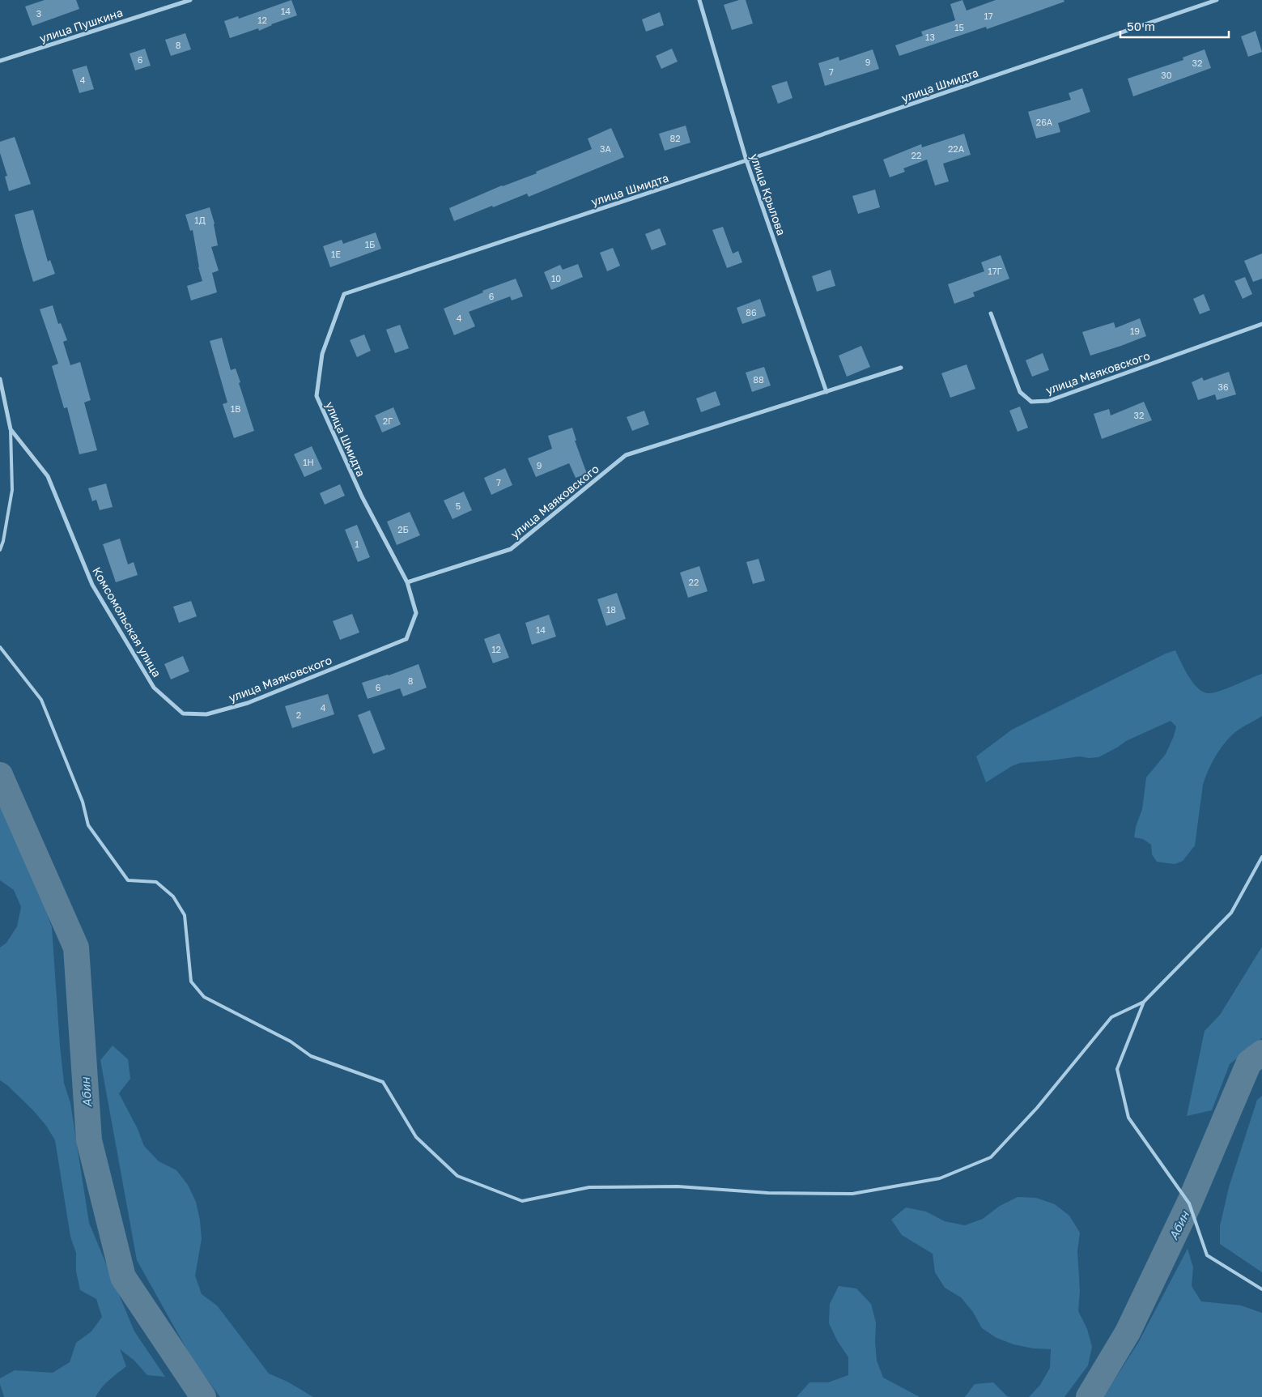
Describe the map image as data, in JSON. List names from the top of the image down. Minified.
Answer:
{"streets":{"street":["улица Пушкина","улица Шмидта","улица Крылова","улица Маяковского","Комсомольская улица"]},"crossings":[["улица Шмидта","улица Крылова"],["улица Шмидта","улица Маяковского"],["улица Крылова","улица Маяковского"],["улица Маяковского","Комсомольская улица"]],"water":["Абин"],"house_numbers":["14","3","17","12","15","13","8","6","9","32","7","30","4","26А","82","3А","22А","22","1Д","1Б","1Е","17Г","10","6","86","4","19","88","36","1В","32","2Г","1Н","9","7","5","2Б","1","22","18","14","12","8","6","4","2"],"scale_bar":"50 m"}
